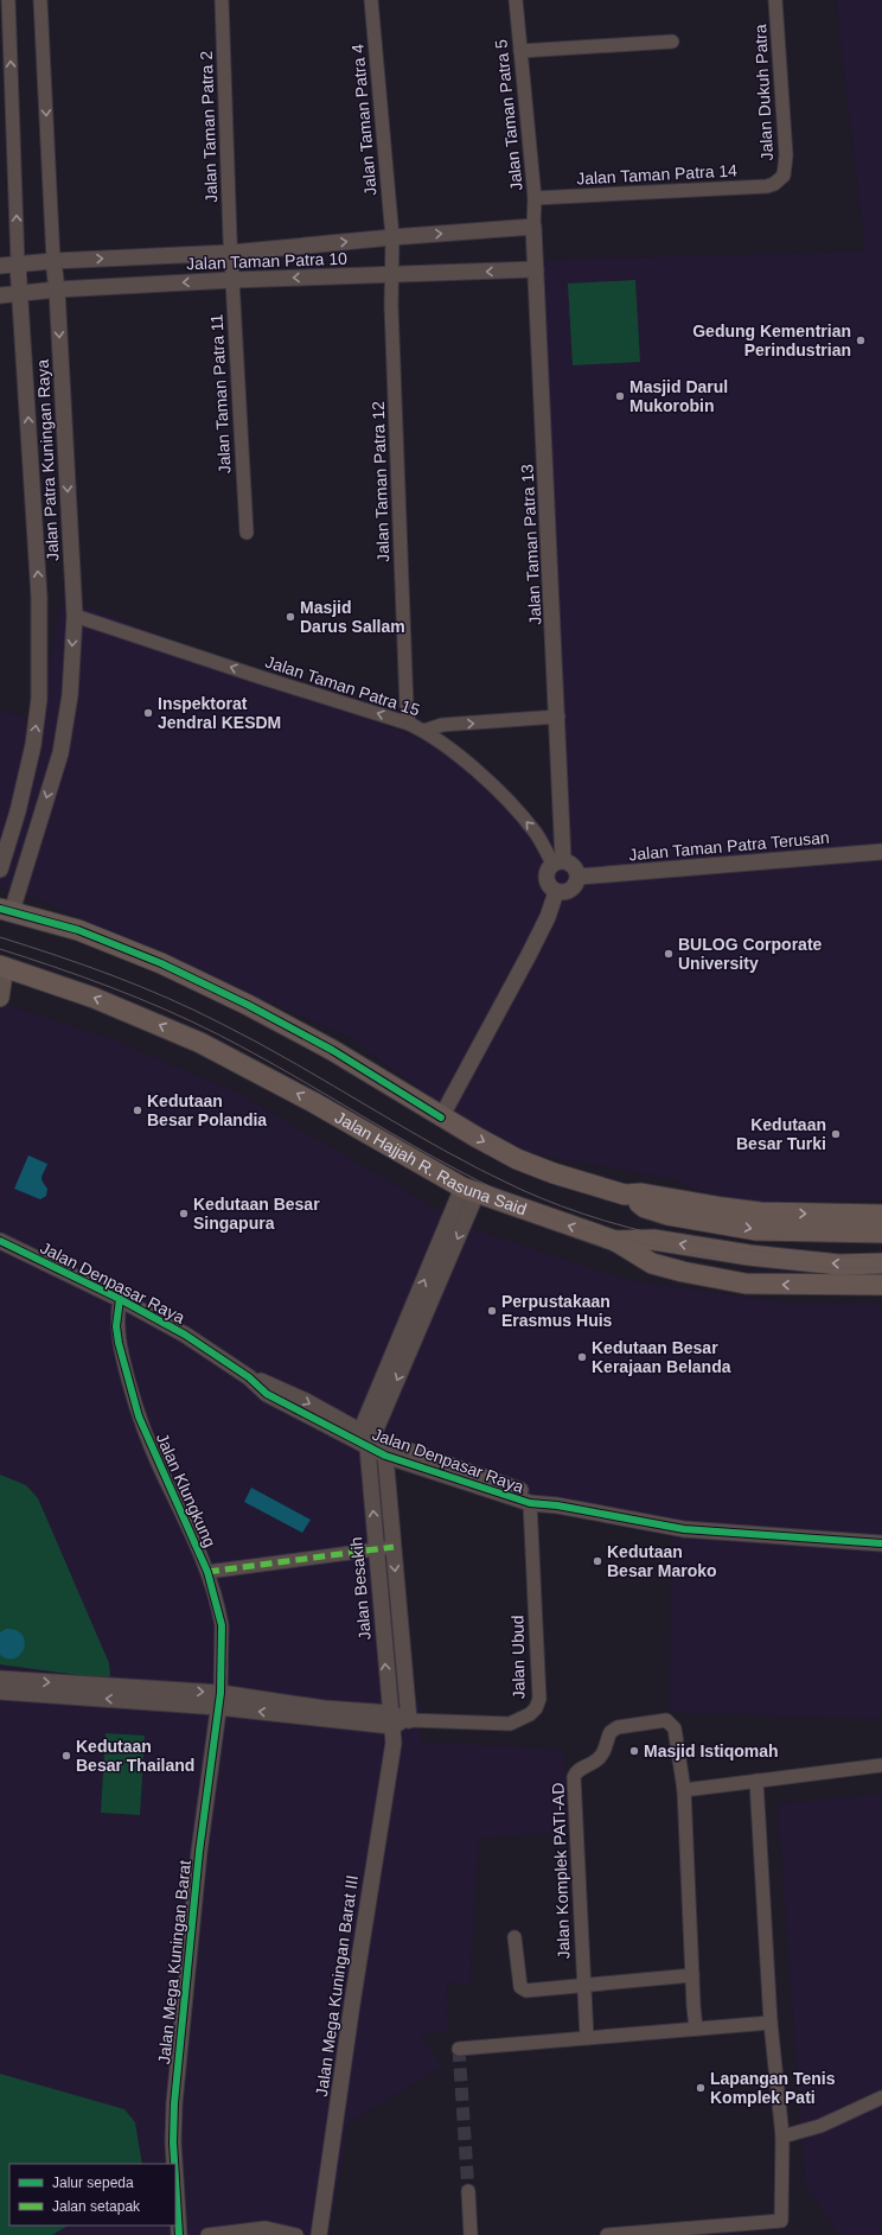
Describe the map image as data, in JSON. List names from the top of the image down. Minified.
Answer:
{"streets":{"main road":["Jalan Hajjah R. Rasuna Said"],"street":["Jalan Dukuh Patra","Jalan Taman Patra 5","Jalan Taman Patra 4","Jalan Taman Patra 2","Jalan Taman Patra 14","Jalan Taman Patra 10","Jalan Taman Patra 11","Jalan Patra Kuningan Raya","Jalan Taman Patra 12","Jalan Taman Patra 13","Jalan Taman Patra 15","Jalan Taman Patra Terusan","Jalan Denpasar Raya","Jalan Klungkung","Jalan Besakih","Jalan Ubud","Jalan Komplek PATI-AD","Jalan Mega Kuningan Barat","Jalan Mega Kuningan Barat III"]},"crossings":[["Jalan Dukuh Patra","Jalan Taman Patra 14"],["Jalan Taman Patra 5","Jalan Taman Patra 14"],["Jalan Taman Patra 5","Jalan Taman Patra 10"],["Jalan Taman Patra 5","Jalan Taman Patra 13"],["Jalan Taman Patra 4","Jalan Taman Patra 10"],["Jalan Taman Patra 4","Jalan Taman Patra 12"],["Jalan Taman Patra 2","Jalan Taman Patra 10"],["Jalan Taman Patra 2","Jalan Taman Patra 11"],["Jalan Taman Patra 10","Jalan Taman Patra 11"],["Jalan Taman Patra 10","Jalan Patra Kuningan Raya"],["Jalan Taman Patra 10","Jalan Taman Patra 12"],["Jalan Taman Patra 10","Jalan Taman Patra 13"],["Jalan Patra Kuningan Raya","Jalan Taman Patra 15"],["Jalan Taman Patra 12","Jalan Taman Patra 15"],["Jalan Taman Patra 13","Jalan Taman Patra 15"],["Jalan Taman Patra 13","Jalan Taman Patra Terusan"],["Jalan Taman Patra 15","Jalan Taman Patra Terusan"],["Jalan Hajjah R. Rasuna Said","Jalan Besakih"],["Jalan Denpasar Raya","Jalan Klungkung"],["Jalan Denpasar Raya","Jalan Besakih"],["Jalan Denpasar Raya","Jalan Ubud"],["Jalan Klungkung","Jalan Mega Kuningan Barat"],["Jalan Besakih","Jalan Mega Kuningan Barat III"],["Jalan Ubud","Jalan Mega Kuningan Barat III"]],"one_way":["Jalan Taman Patra 15"],"places":["Gedung Kementrian Perindustrian","Masjid Darul Mukorobin","Masjid Darus Sallam","Inspektorat Jendral KESDM","BULOG Corporate University","Kedutaan Besar Polandia","Kedutaan Besar Turki","Kedutaan Besar Singapura","Perpustakaan Erasmus Huis","Kedutaan Besar Kerajaan Belanda","Kedutaan Besar Maroko","Masjid Istiqomah","Kedutaan Besar Thailand","Lapangan Tenis Komplek Pati"],"legend":["Jalur sepeda","Jalan setapak"]}
